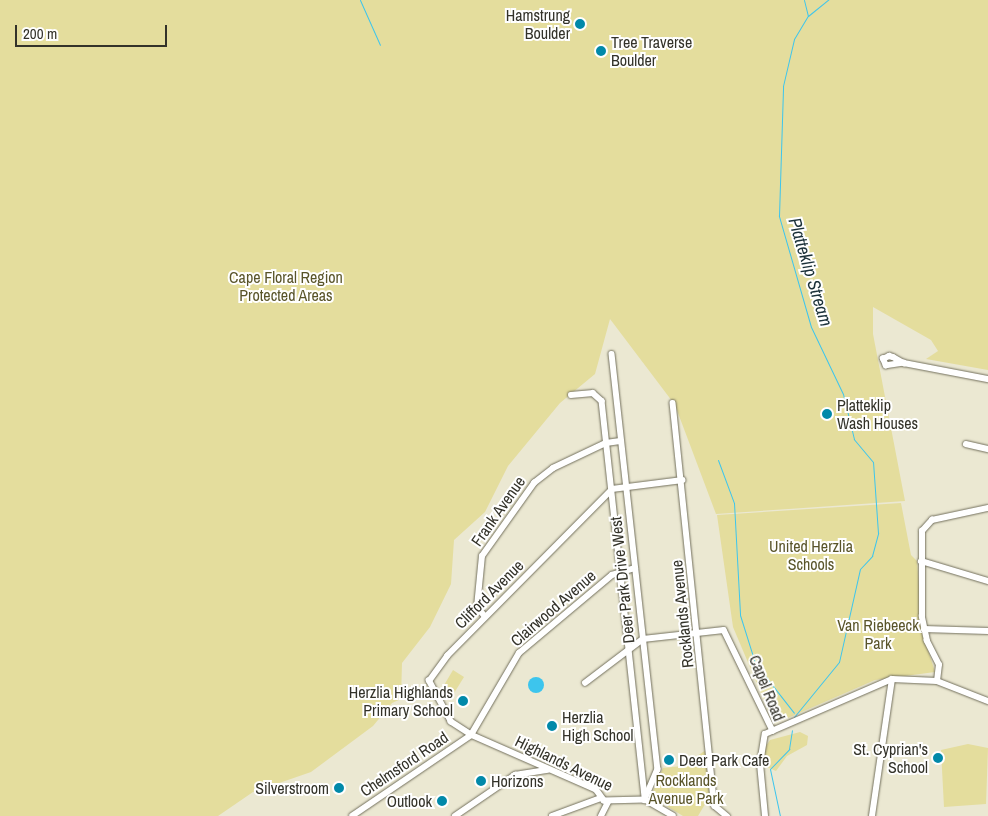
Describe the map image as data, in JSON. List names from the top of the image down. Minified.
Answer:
{"streets":{"street":["Frank Avenue","Deer Park Drive West","Clifford Avenue","Clairwood Avenue","Rocklands Avenue","Capel Road","Highlands Avenue","Chelmsford Road"]},"crossings":[["Frank Avenue","Deer Park Drive West"],["Frank Avenue","Clifford Avenue"],["Deer Park Drive West","Clairwood Avenue"],["Clifford Avenue","Clairwood Avenue"],["Clifford Avenue","Highlands Avenue"],["Clifford Avenue","Chelmsford Road"],["Clairwood Avenue","Highlands Avenue"],["Clairwood Avenue","Chelmsford Road"],["Rocklands Avenue","Capel Road"],["Highlands Avenue","Chelmsford Road"]],"water":["Platteklip Stream"],"parks":["Cape Floral Region Protected Areas","United Herzlia Schools","Van Riebeeck Park","Rocklands Avenue Park"],"places":["Hamstrung Boulder","Tree Traverse Boulder","Platteklip Wash Houses","Herzlia Highlands Primary School","Herzlia High School","St. Cyprian's School","Deer Park Cafe","Horizons","Silverstroom","Outlook"],"scale_bar":"200 m"}
